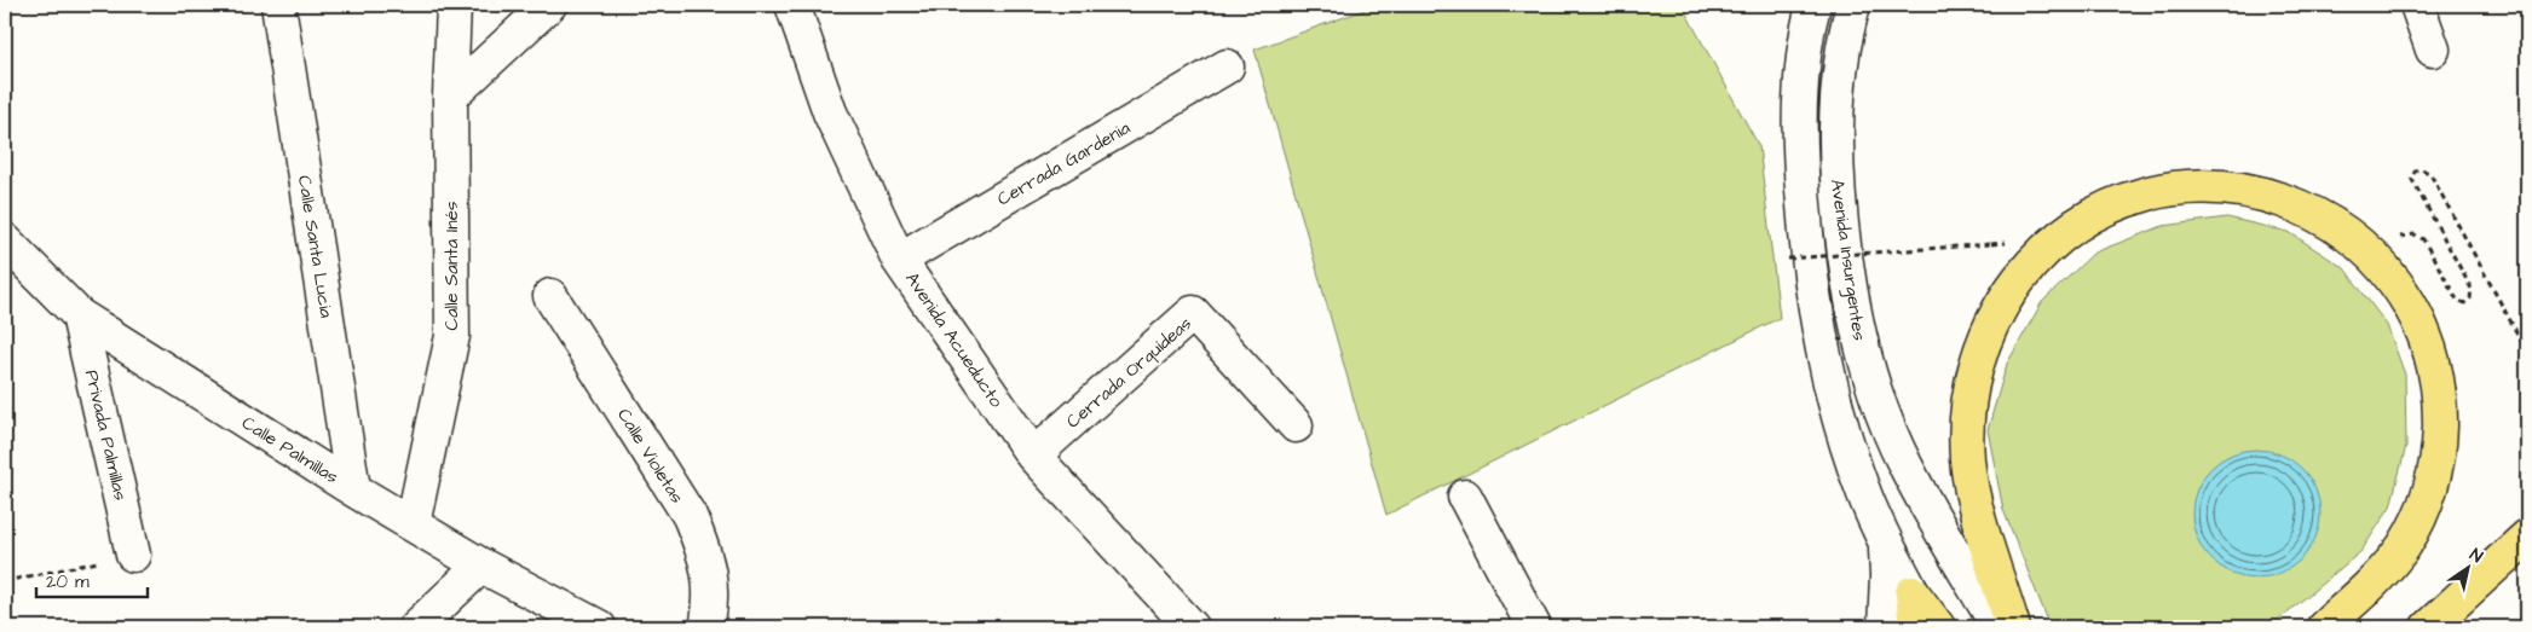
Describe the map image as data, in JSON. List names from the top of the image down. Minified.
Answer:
{"streets":{"street":["Cerrada Gardenia","Calle Santa Lucia","Avenida Insurgentes","Calle Santa Inés","Avenida Acueducto","Cerrada Orquídeas","Privada Palmillas","Calle Palmillas","Calle Violetas"]},"crossings":[["Cerrada Gardenia","Avenida Acueducto"],["Calle Santa Lucia","Calle Palmillas"],["Calle Santa Inés","Calle Palmillas"],["Avenida Acueducto","Cerrada Orquídeas"],["Privada Palmillas","Calle Palmillas"]],"scale_bar":"20 m","north":"top right"}
